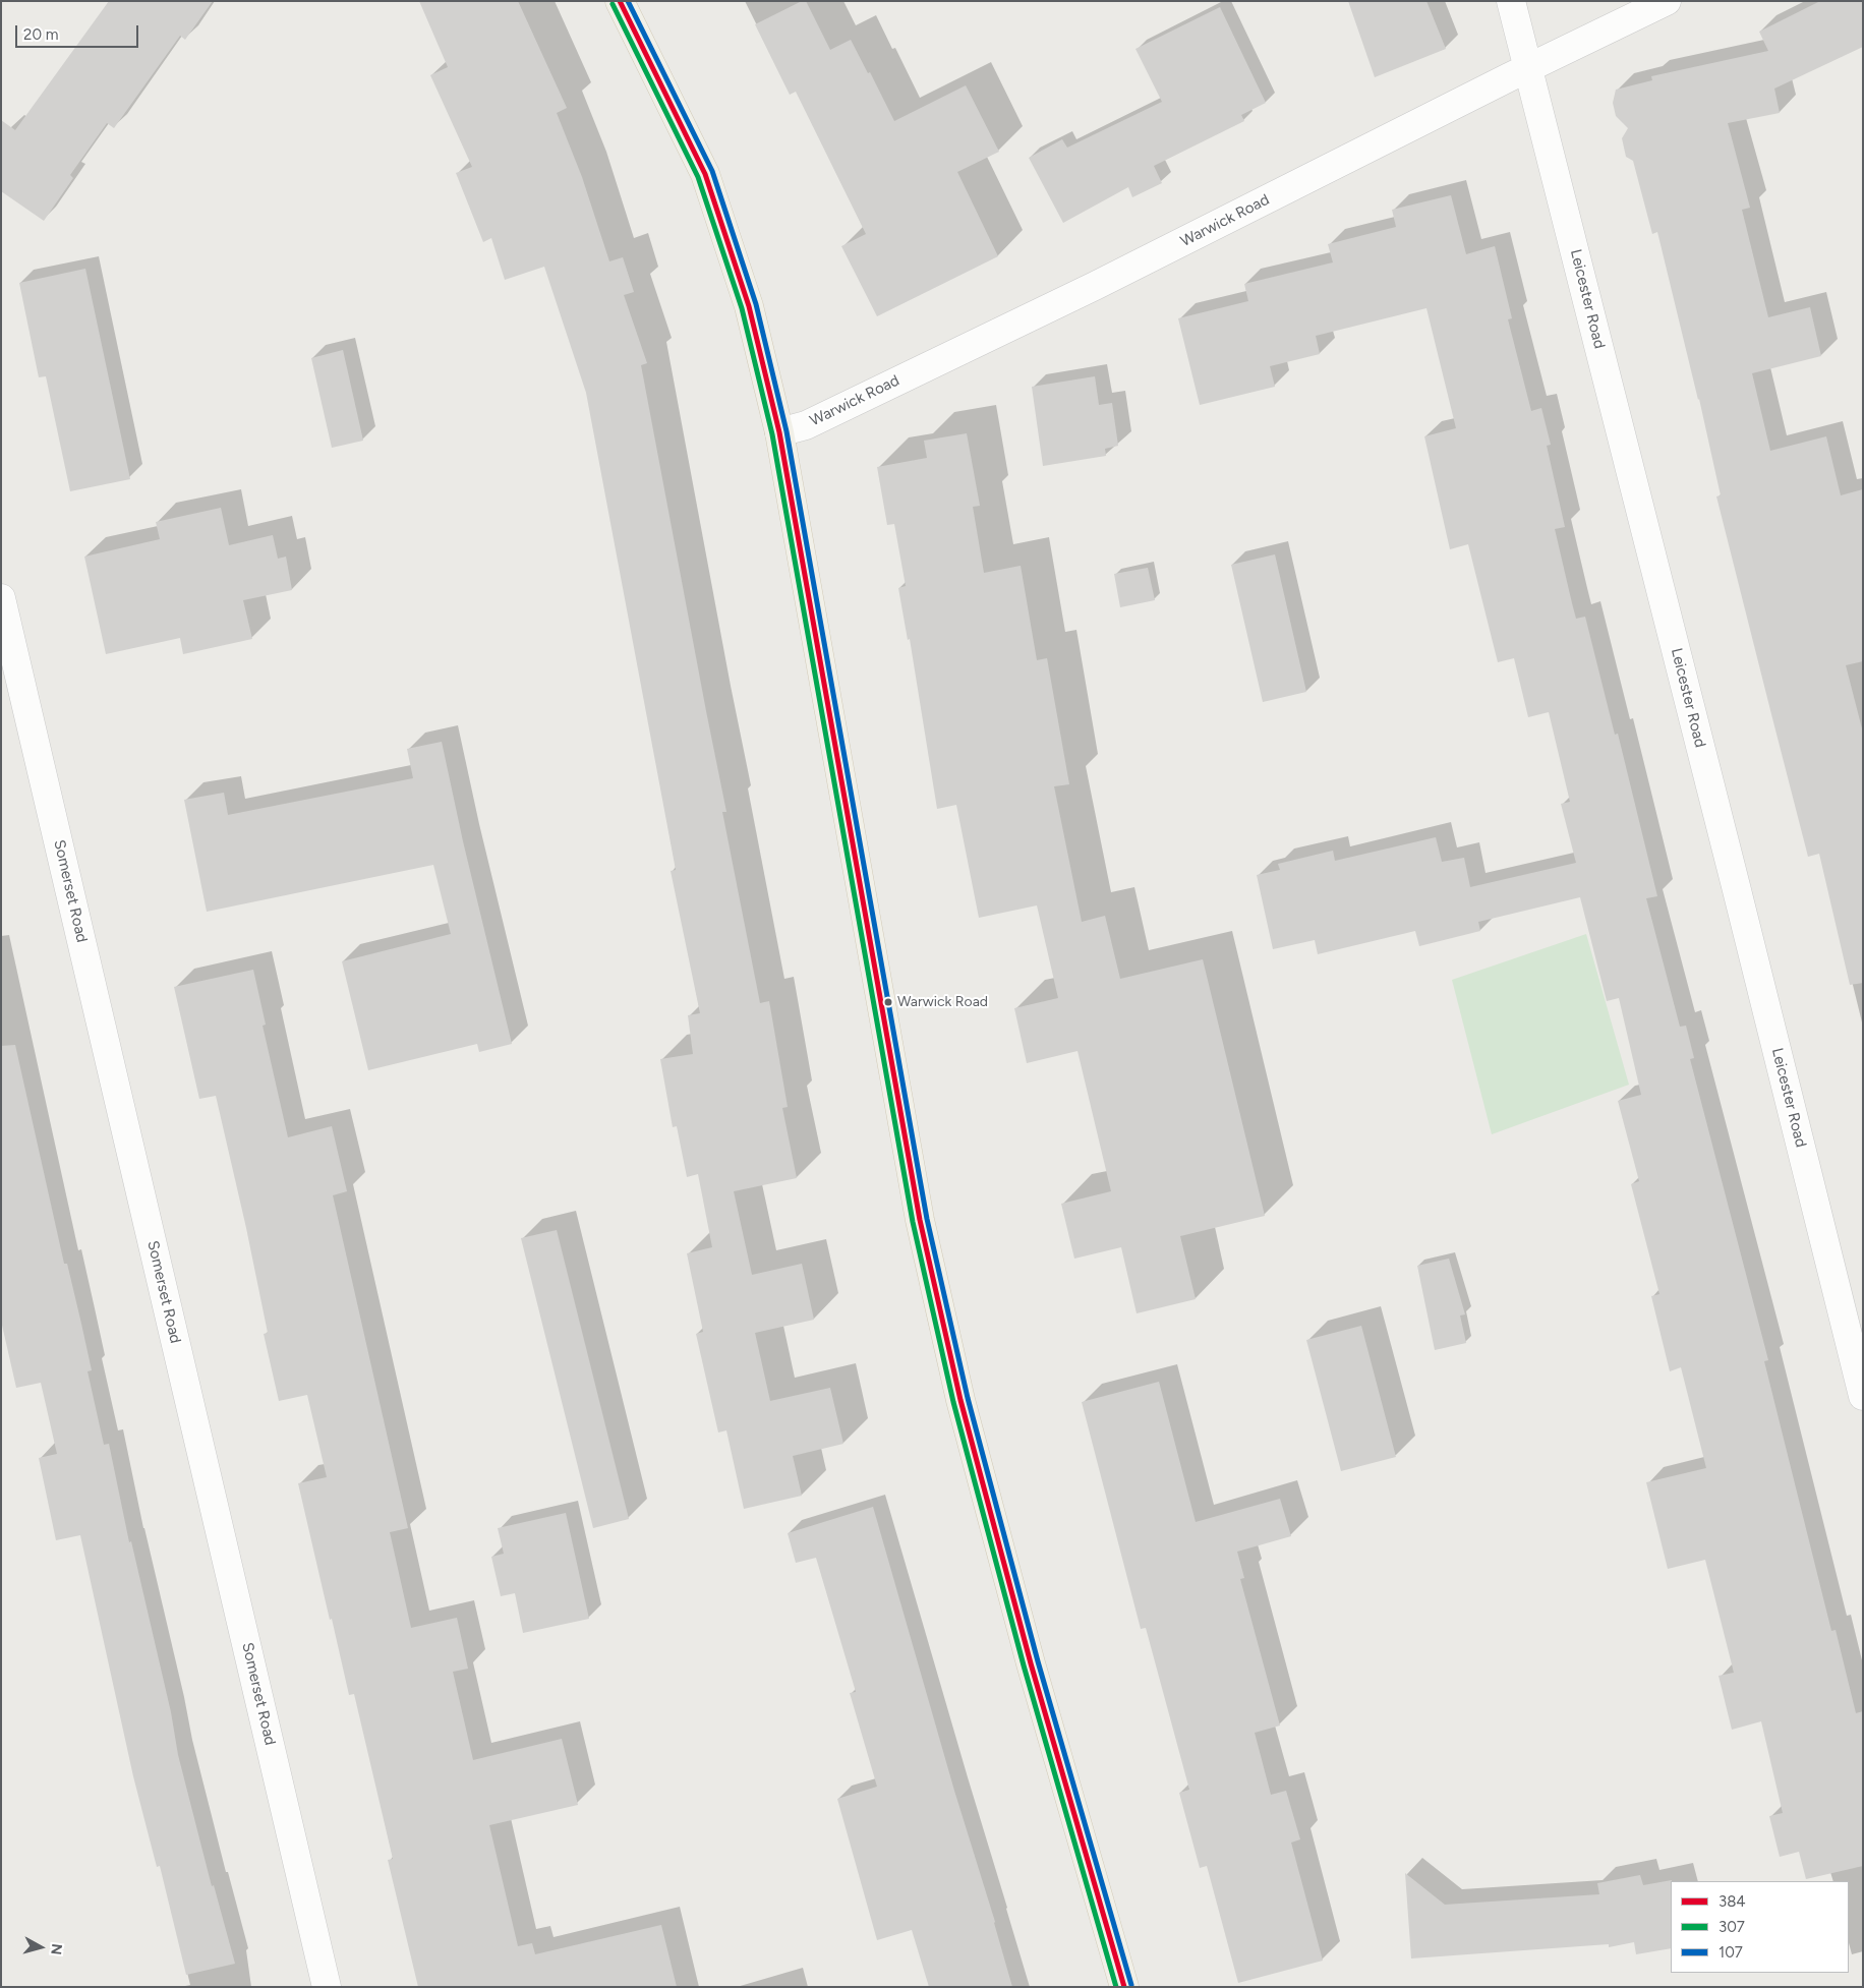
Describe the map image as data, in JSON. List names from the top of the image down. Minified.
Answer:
{"streets":{"street":["Warwick Road","Leicester Road","Somerset Road"]},"crossings":[["Warwick Road","Leicester Road"]],"places":["Warwick Road"],"lines":["transit line 384","transit line 107","transit line 307"],"legend":["384","307","107"],"scale_bar":"20 m","north":"right"}
